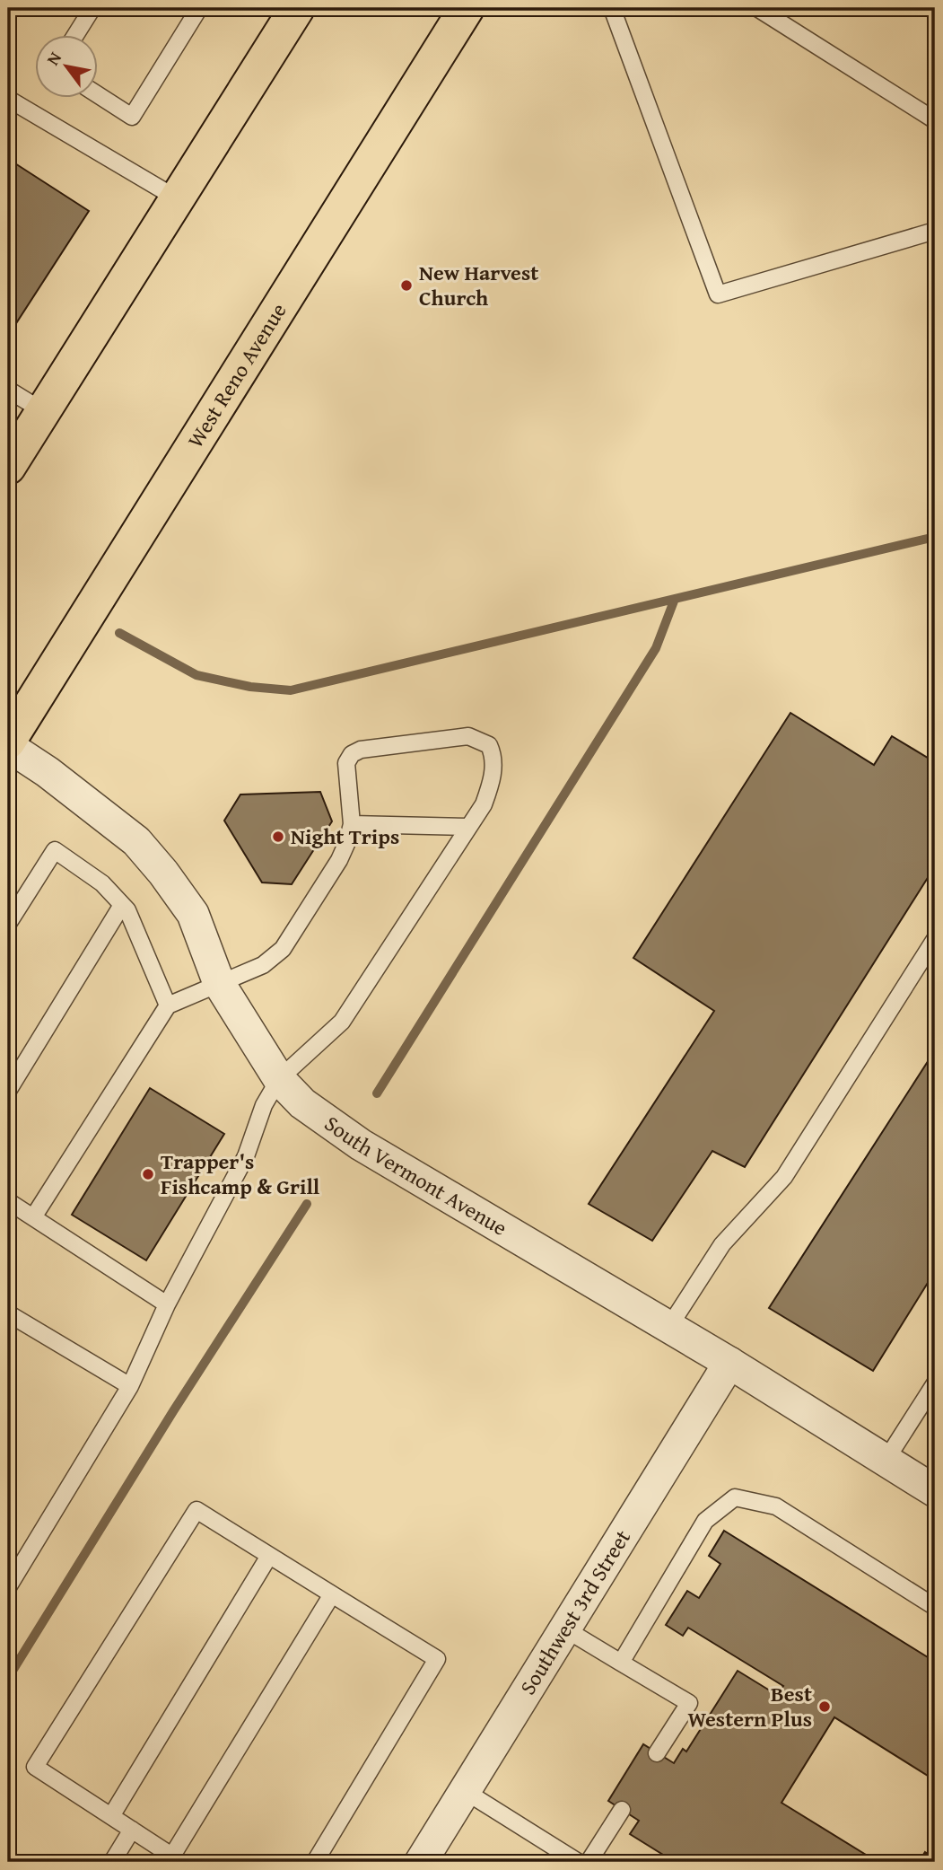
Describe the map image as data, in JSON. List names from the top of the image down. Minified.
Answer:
{"streets":{"main road":["West Reno Avenue"],"street":["South Vermont Avenue","Southwest 3rd Street"]},"crossings":[["South Vermont Avenue","Southwest 3rd Street"]],"places":["New Harvest Church","Night Trips","Trapper's Fishcamp & Grill","Best Western Plus"],"north":"top left"}
